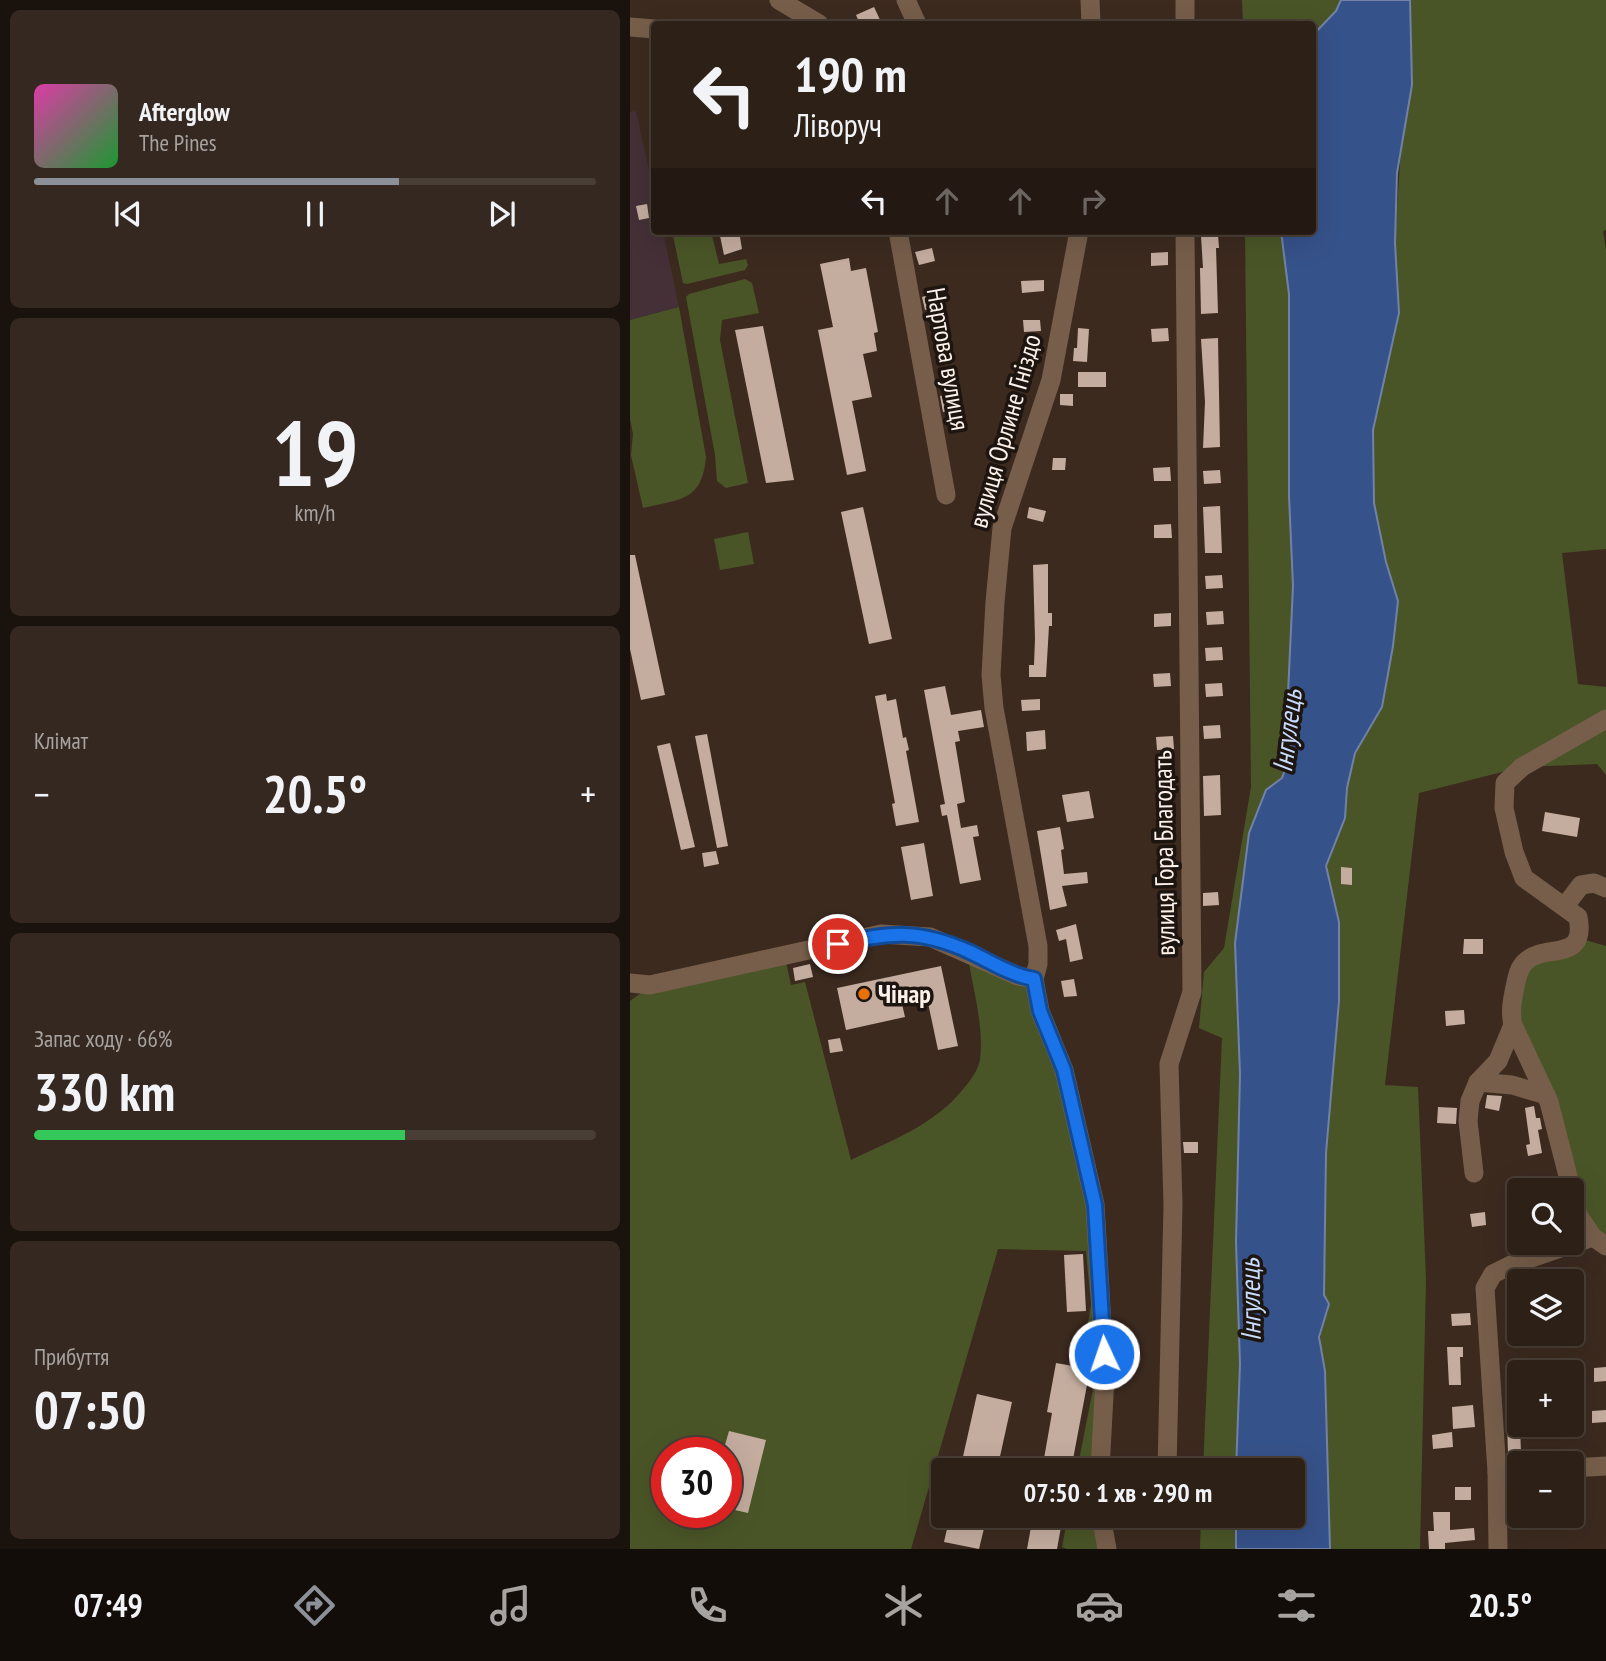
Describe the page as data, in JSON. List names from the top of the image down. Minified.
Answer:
{"streets":{"street":["Нартова вулиця","вулиця Орлине Гніздо","вулиця Гора Благодать"]},"water":["Інгулець"],"places":["Чінар"],"page":{"turn":["190 m","Ліворуч"],"song":["Afterglow","The Pines"],"tile":[["19","km/h"],"Клімат",["Запас ходу · 66%","330 km"],["Прибуття","07:50"]],"heat":["−","20.5°","+"],"map_buttons":["+","−"],"limit":"30","trip":"07:50 · 1 хв · 290 m","tabs":["07:49","20.5°"]}}
